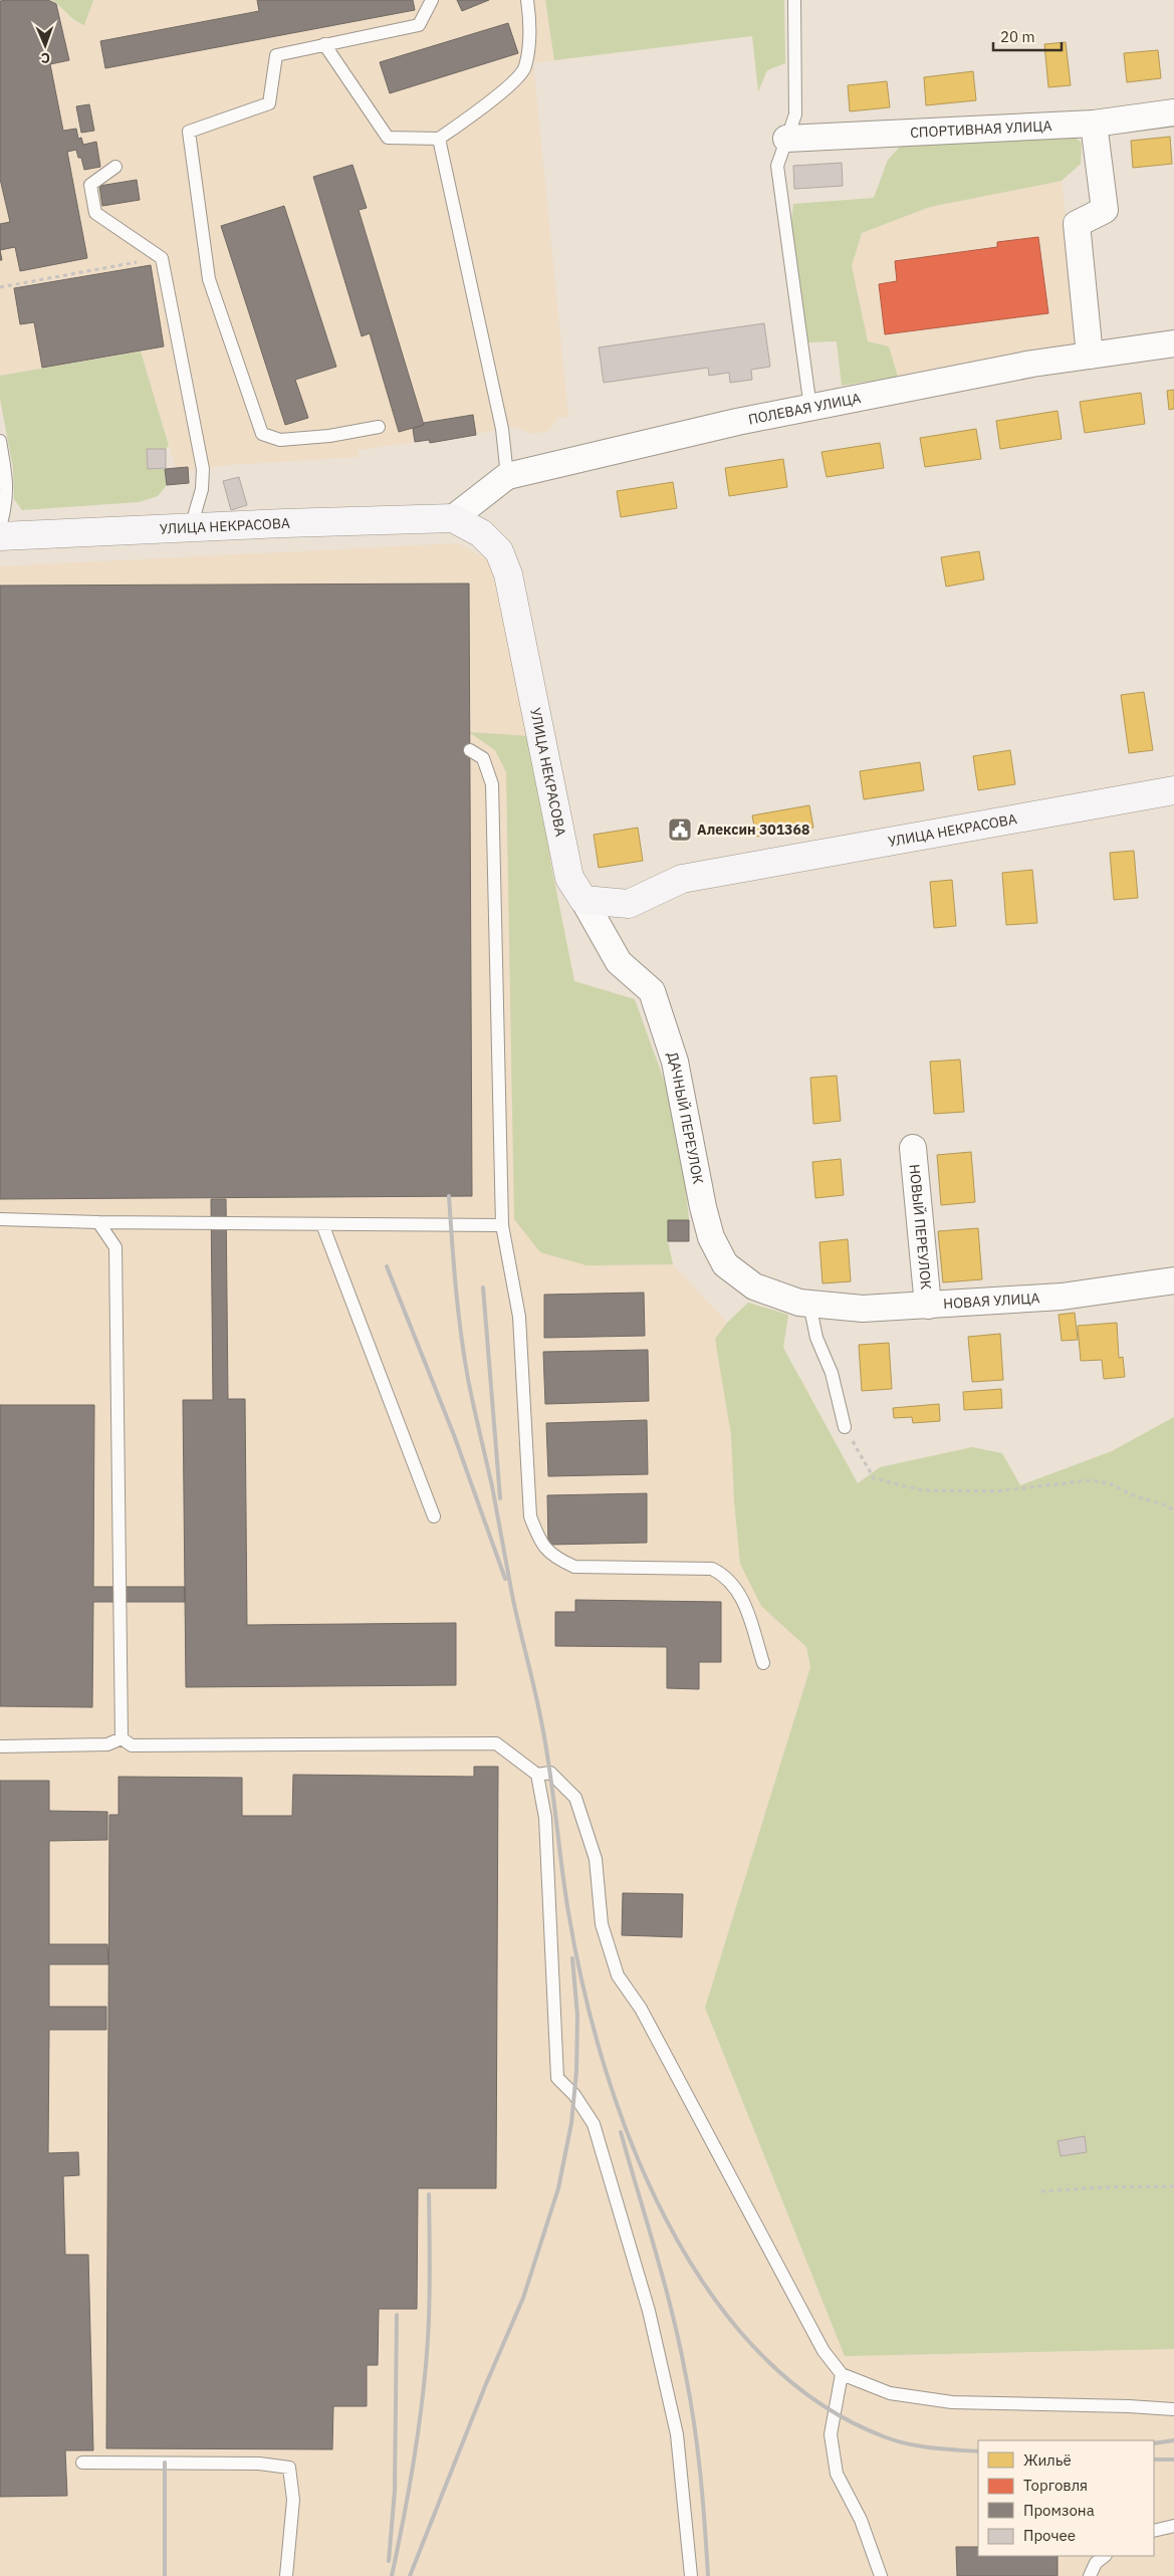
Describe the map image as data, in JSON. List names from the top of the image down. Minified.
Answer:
{"streets":{"main road":["УЛИЦА НЕКРАСОВА"],"street":["СПОРТИВНАЯ УЛИЦА","ПОЛЕВАЯ УЛИЦА","ДАЧНЫЙ ПЕРЕУЛОК","НОВЫЙ ПЕРЕУЛОК","НОВАЯ УЛИЦА"]},"crossings":[["ПОЛЕВАЯ УЛИЦА","УЛИЦА НЕКРАСОВА"],["УЛИЦА НЕКРАСОВА","ДАЧНЫЙ ПЕРЕУЛОК"],["ДАЧНЫЙ ПЕРЕУЛОК","НОВАЯ УЛИЦА"],["НОВЫЙ ПЕРЕУЛОК","НОВАЯ УЛИЦА"]],"places":{"public building":["Алексин 301368"]},"legend":["Жильё","Торговля","Промзона","Прочее"],"scale_bar":"20 m","north":"bottom"}
